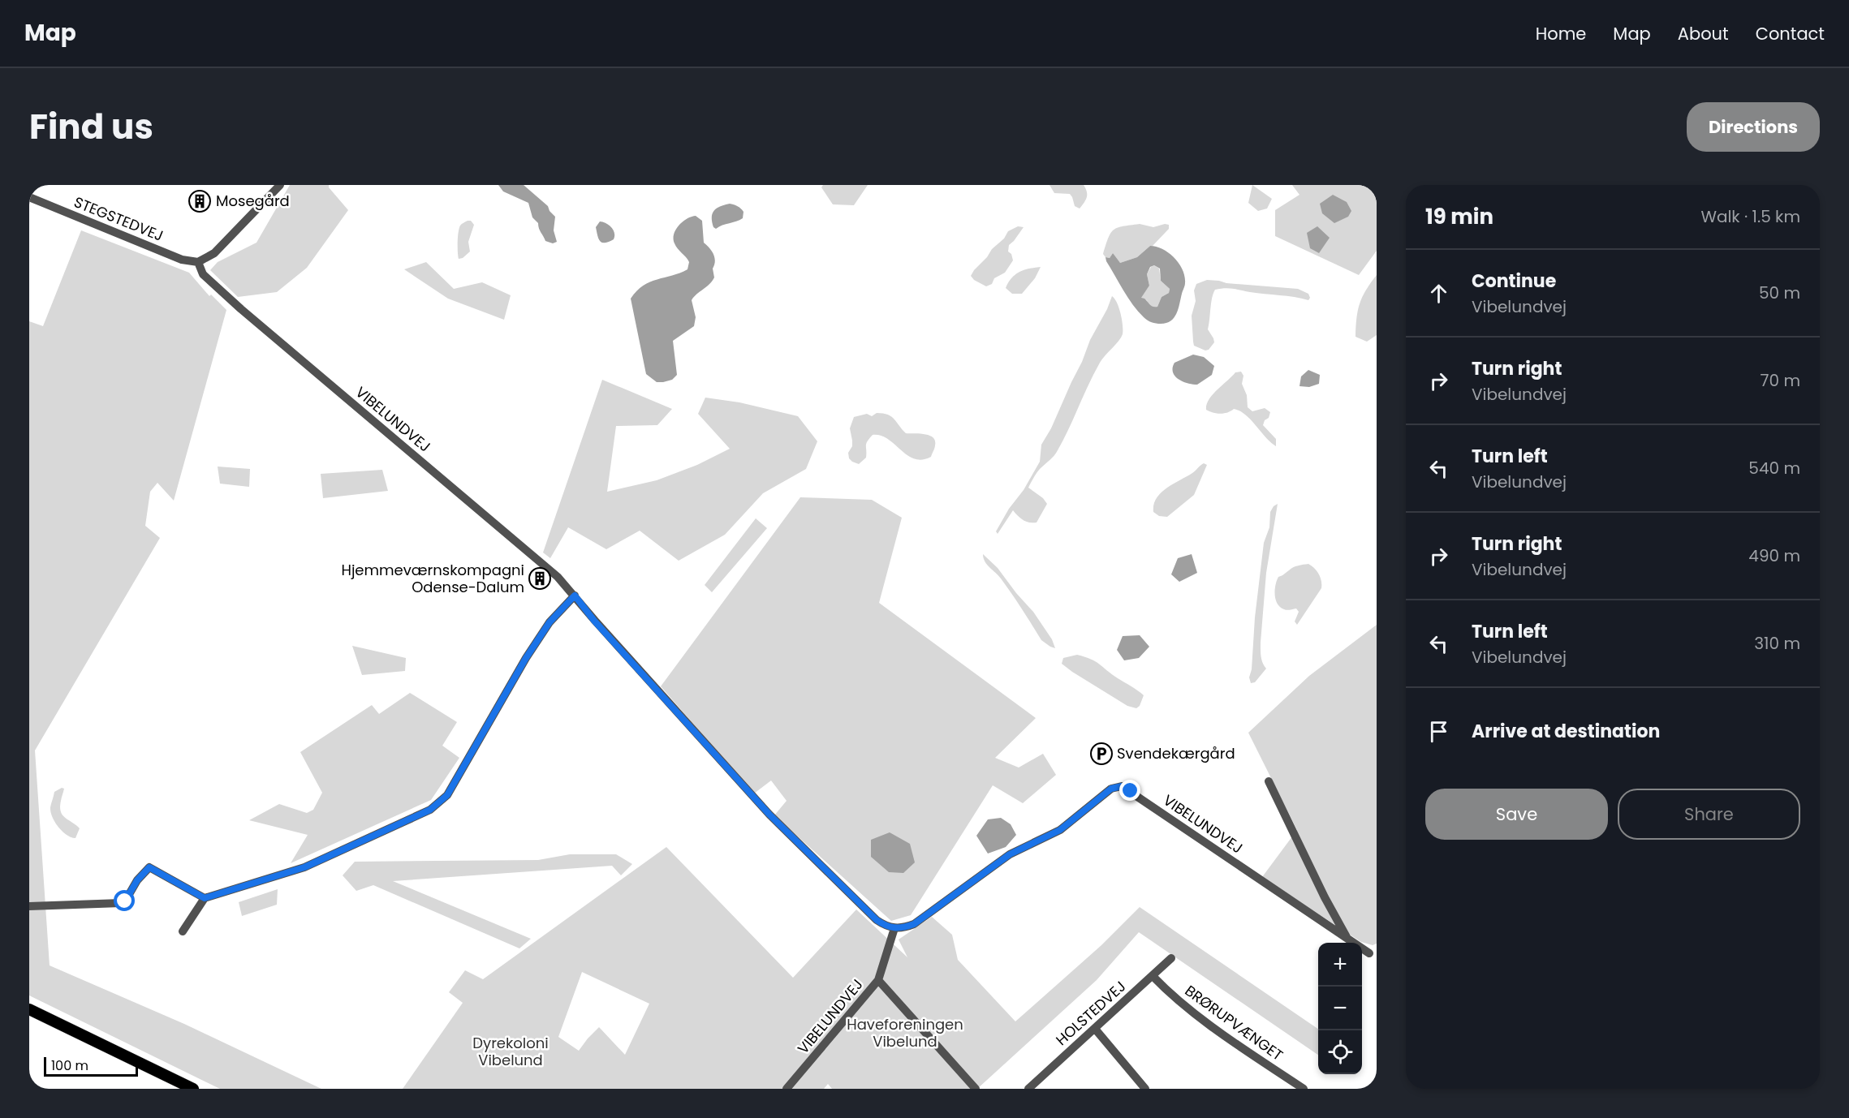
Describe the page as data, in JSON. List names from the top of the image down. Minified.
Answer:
{"streets":{"street":["STEGSTEDVEJ","VIBELUNDVEJ","HOLSTEDVEJ","BRØRUPVÆNGET"]},"crossings":[["STEGSTEDVEJ","VIBELUNDVEJ"],["HOLSTEDVEJ","BRØRUPVÆNGET"]],"parks":["Haveforeningen Vibelund","Dyrekoloni Vibelund"],"places":{"building":["Mosegård","Hjemmeværnskompagni Odense-Dalum"],"parking":["Svendekærgård"]},"scale_bar":"100 m","page":{"header":"Map","nav":["Home","Map","About","Contact"],"title":"Find us","buttons":["Directions",["Save","Share"]],"heading":["19 min","Walk · 1.5 km"],"list":[["Continue","Vibelundvej","50 m"],["Turn right","Vibelundvej","70 m"],["Turn left","Vibelundvej","540 m"],["Turn right","Vibelundvej","490 m"],["Turn left","Vibelundvej","310 m"],"Arrive at destination"],"map_buttons":["+","−"],"scale":"100 m"}}
